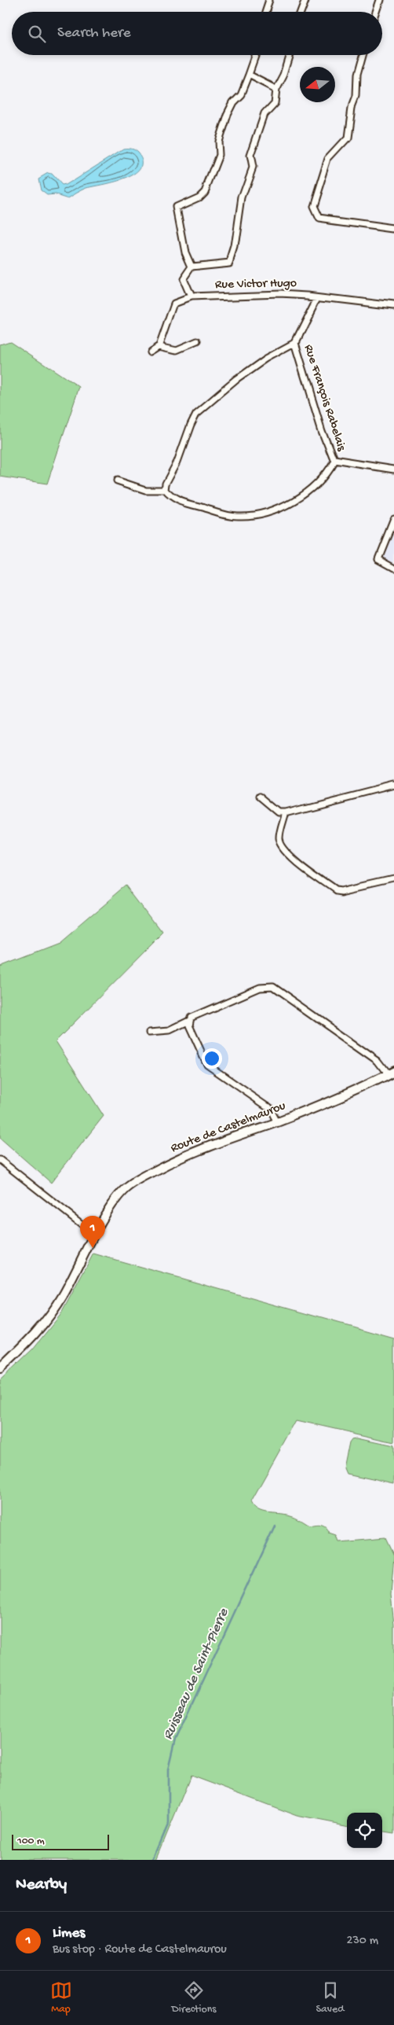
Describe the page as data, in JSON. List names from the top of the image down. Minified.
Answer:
{"streets":{"street":["Rue Victor Hugo","Rue François Rabelais","Route de Castelmaurou"]},"crossings":[["Rue Victor Hugo","Rue François Rabelais"]],"water":["Ruisseau de Saint-Pierre"],"scale_bar":"100 m","north":"left","page":{"search":"Search here","pins":"1","scale":"100 m","heading":"Nearby","list":[{"mark":"1","name":"Limes","note":"Bus stop · Route de Castelmaurou","value":"230 m"}],"nav":["Map","Directions","Saved"]}}
